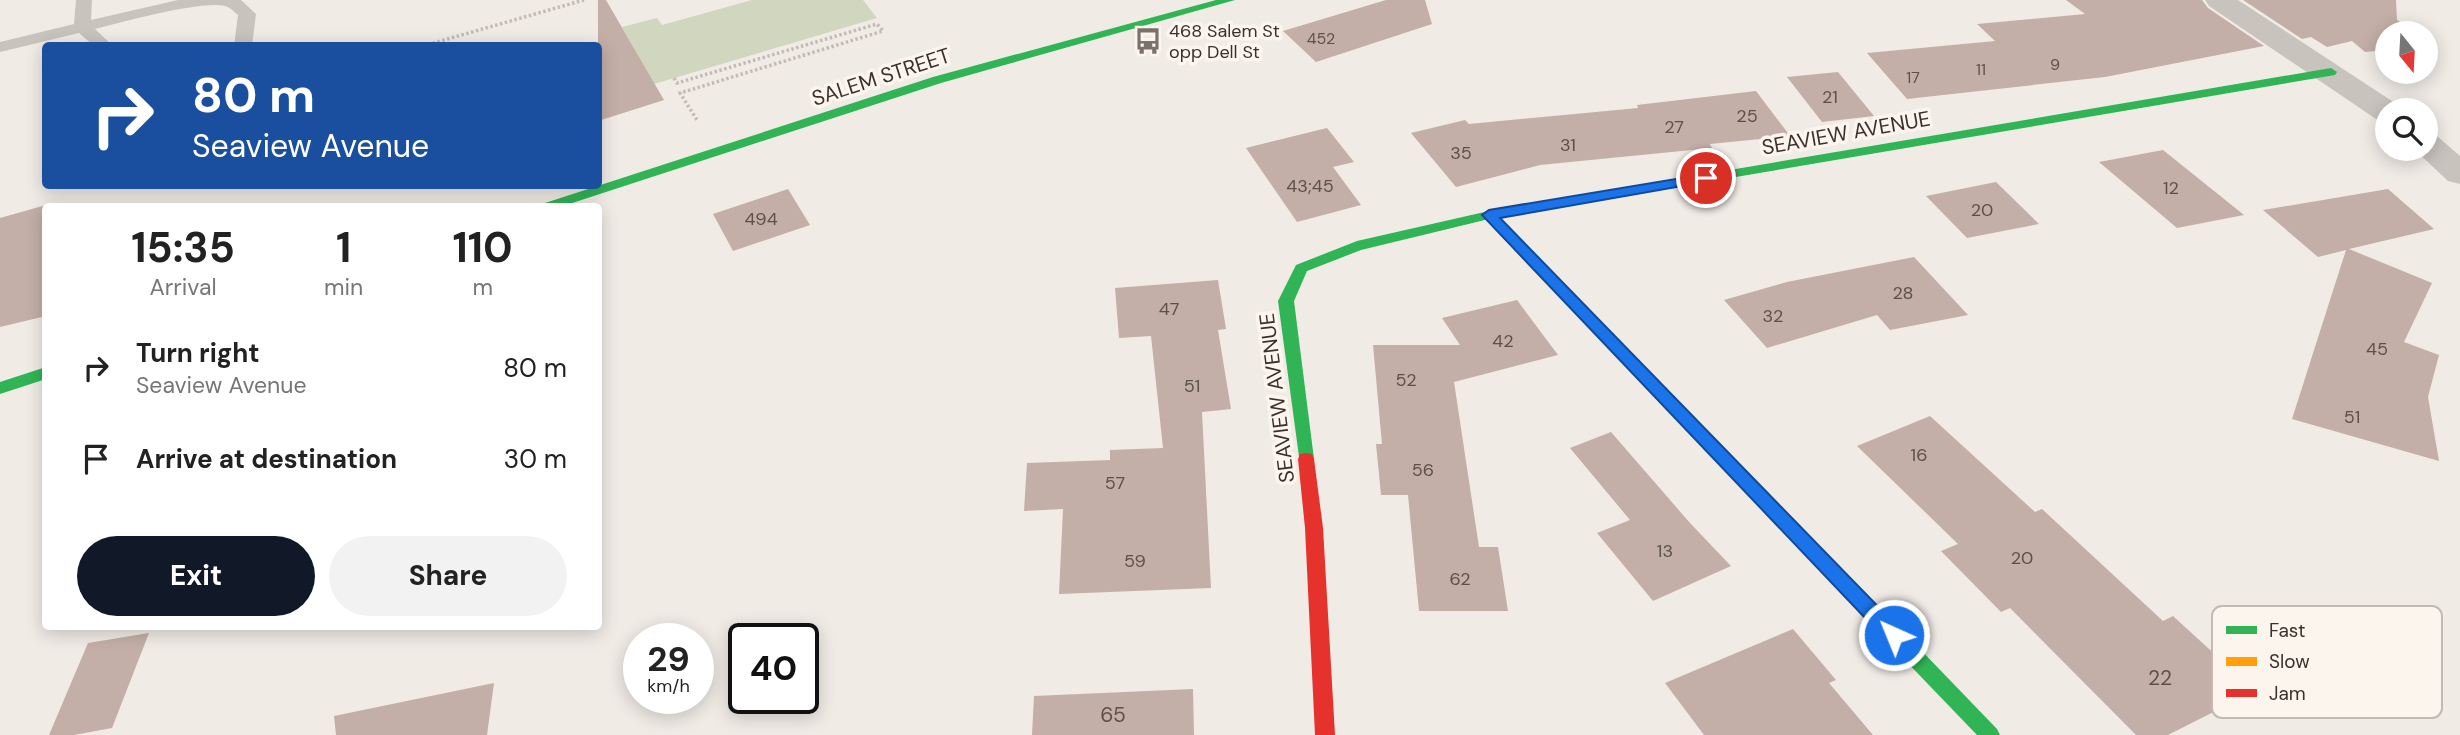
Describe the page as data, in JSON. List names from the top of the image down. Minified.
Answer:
{"streets":{"street":["SALEM STREET","SEAVIEW AVENUE"]},"places":{"bus stop":["468 Salem St opp Dell St"]},"house_numbers":["452","9","11","17","21","25","27","31","35","43;45","12","20","494","28","47","32","42","45","52","51","51","16","56","57","13","20","59","62","22","65"],"legend":["Fast","Slow","Jam"],"north":"bottom","page":{"turn":["80 m","Seaview Avenue"],"eta":["15:35","Arrival","1","min","110","m"],"list":[{"name":"Turn right","note":"Seaview Avenue","value":"80 m"},{"name":"Arrive at destination","value":"30 m"}],"buttons":["Exit","Share"],"speed":"29 km/h","limit":"40"}}
